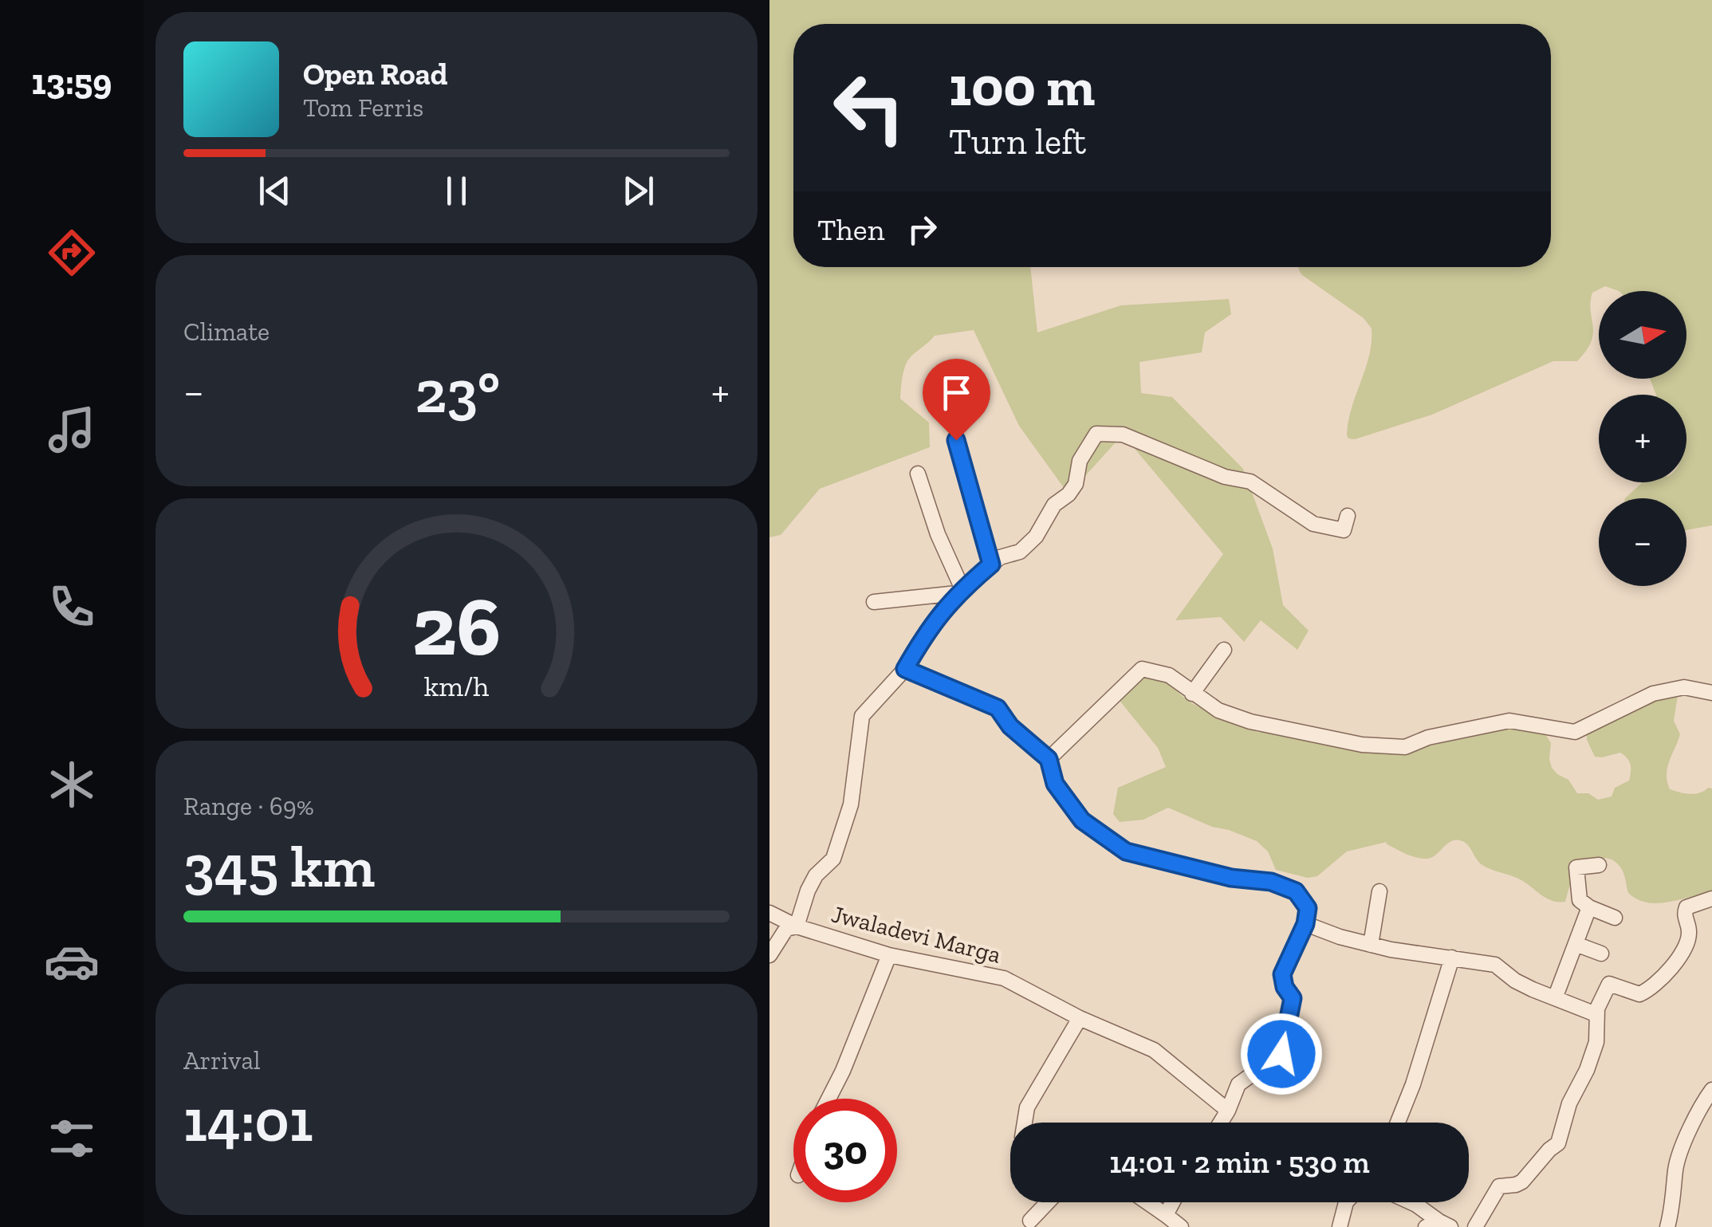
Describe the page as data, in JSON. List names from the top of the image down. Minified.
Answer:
{"streets":{"street":["Jwaladevi Marga"]},"north":"right","page":{"tabs":"13:59","turn":["100 m","Turn left"],"song":["Open Road","Tom Ferris"],"then":"Then","tile":["Climate",["Range · 69%","345 km"],["Arrival","14:01"]],"map_buttons":["+","−"],"heat":["−","23°","+"],"limit":"30","trip":"14:01 · 2 min · 530 m","gauge":["26","km/h"]}}
